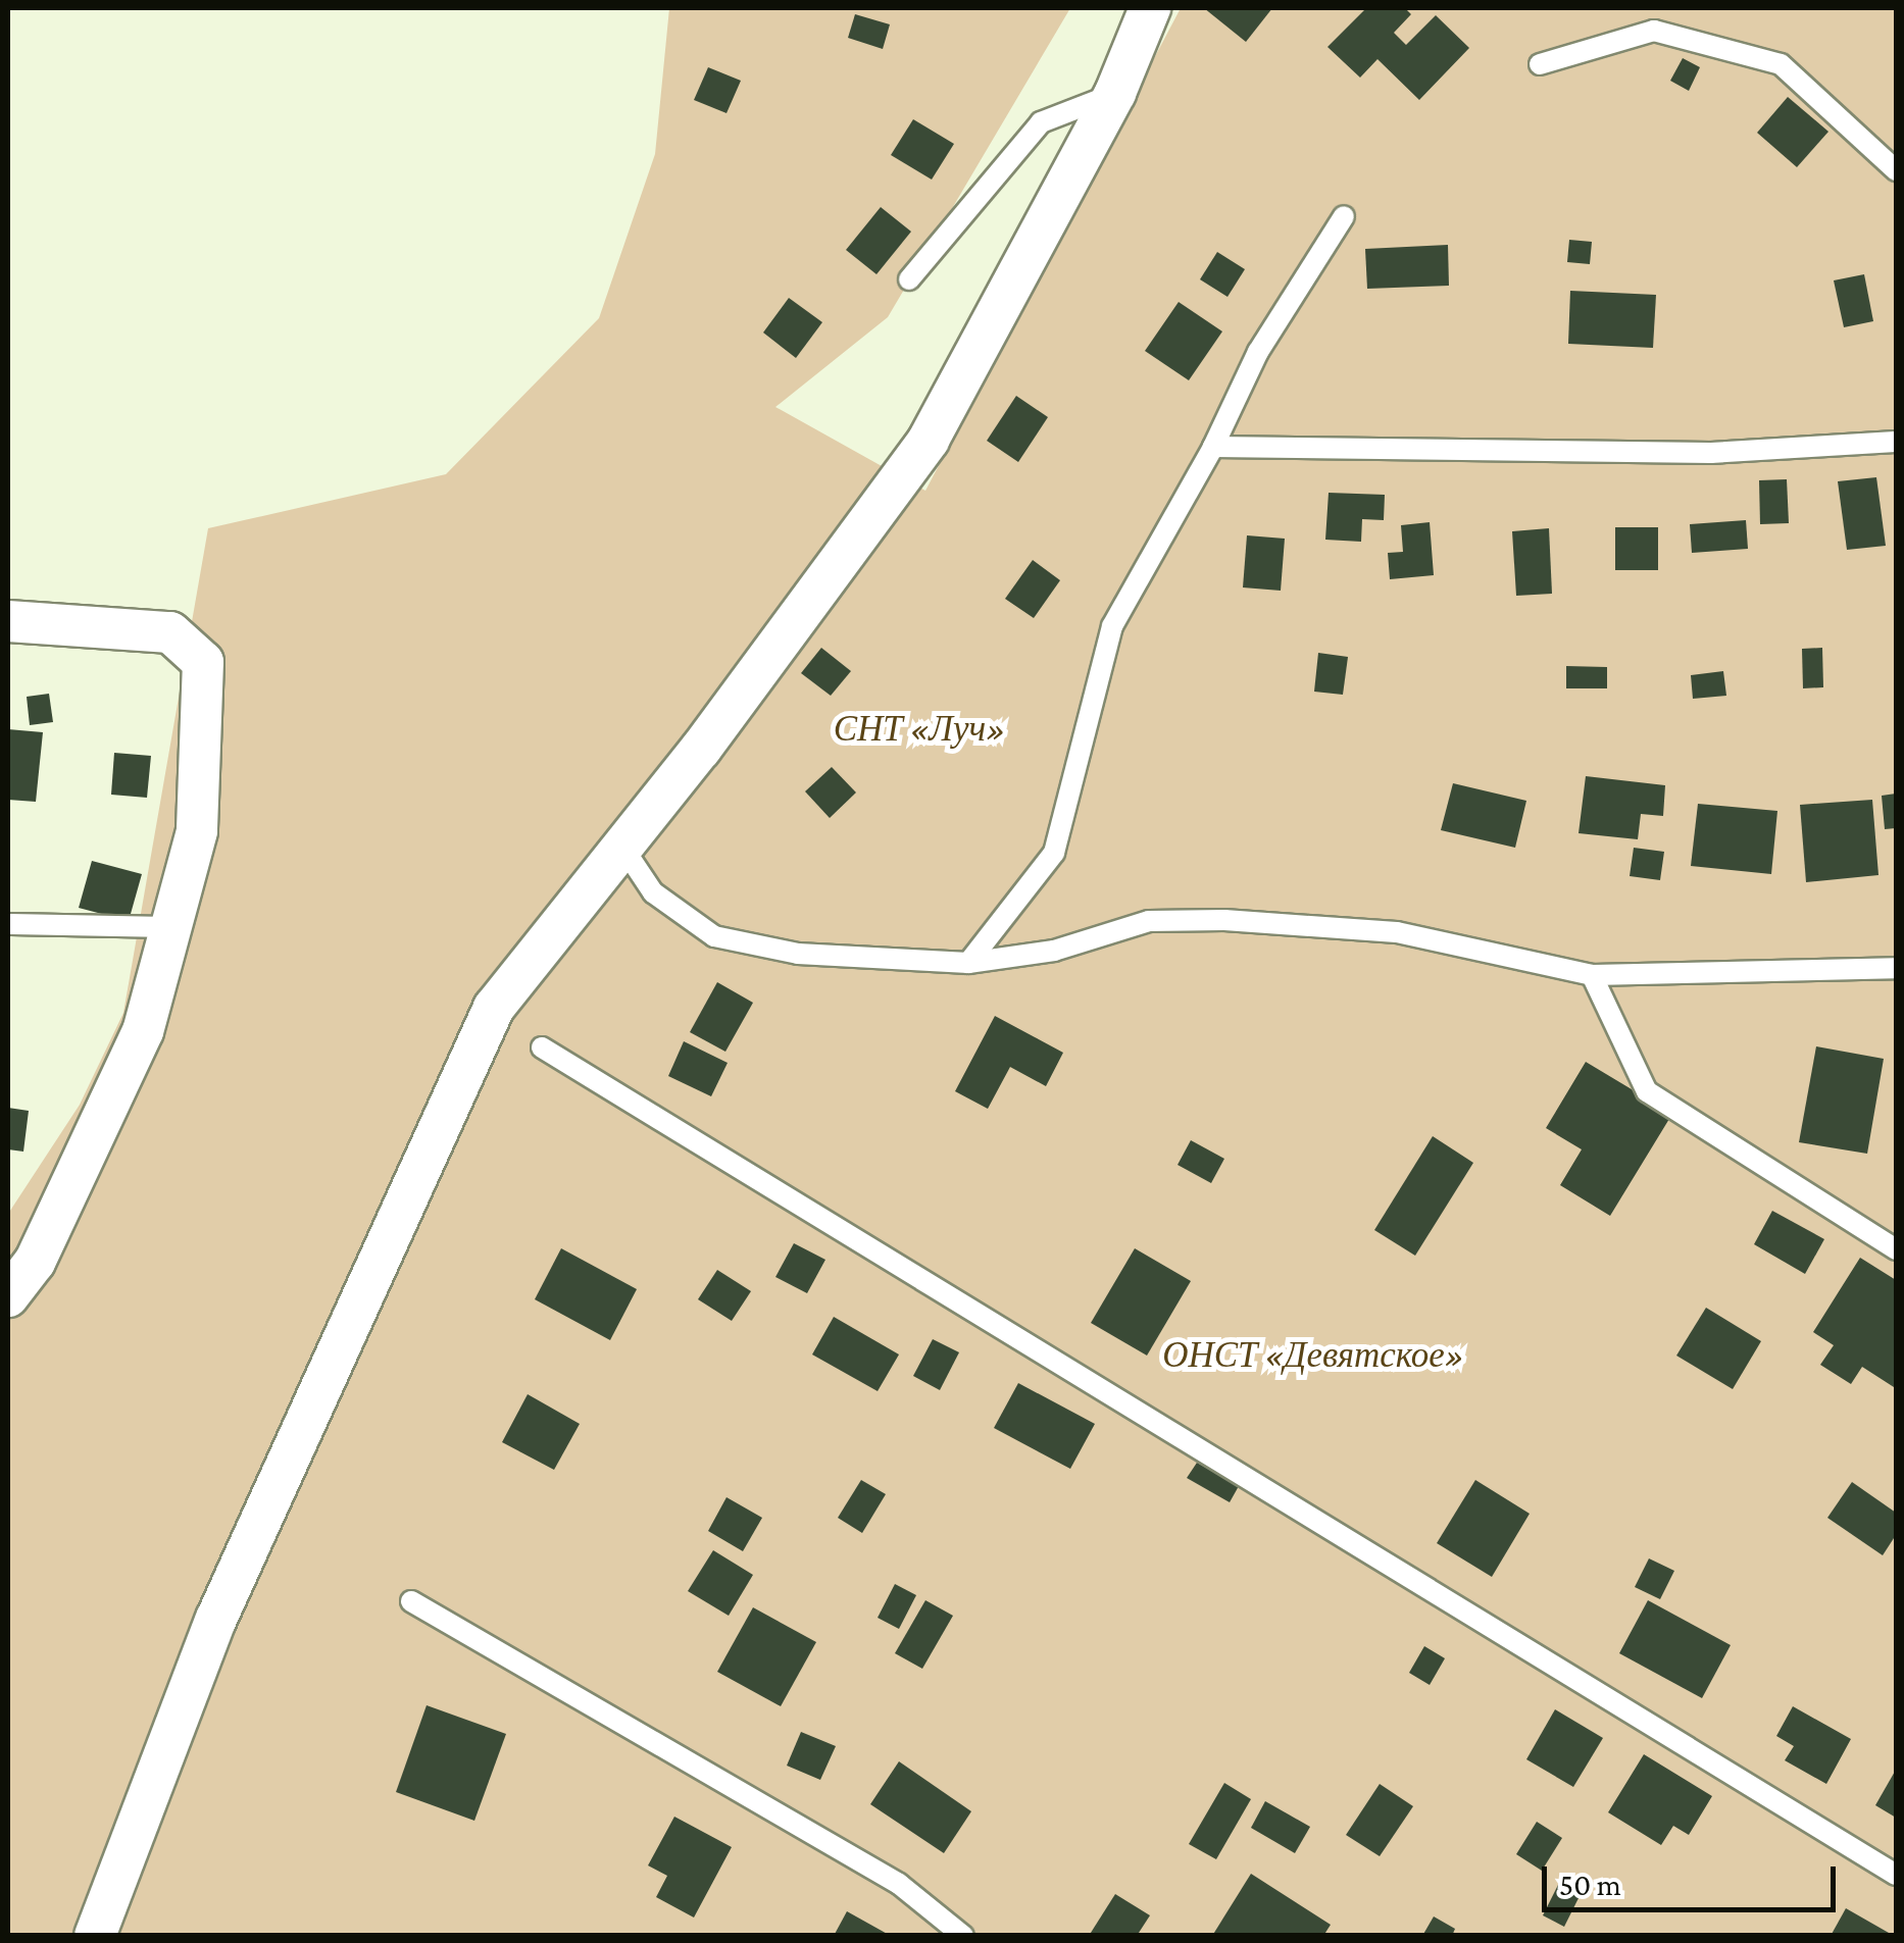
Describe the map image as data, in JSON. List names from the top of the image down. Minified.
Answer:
{"parks":["СНТ «Луч»","ОНСТ «Девятское»"],"scale_bar":"50 m"}
